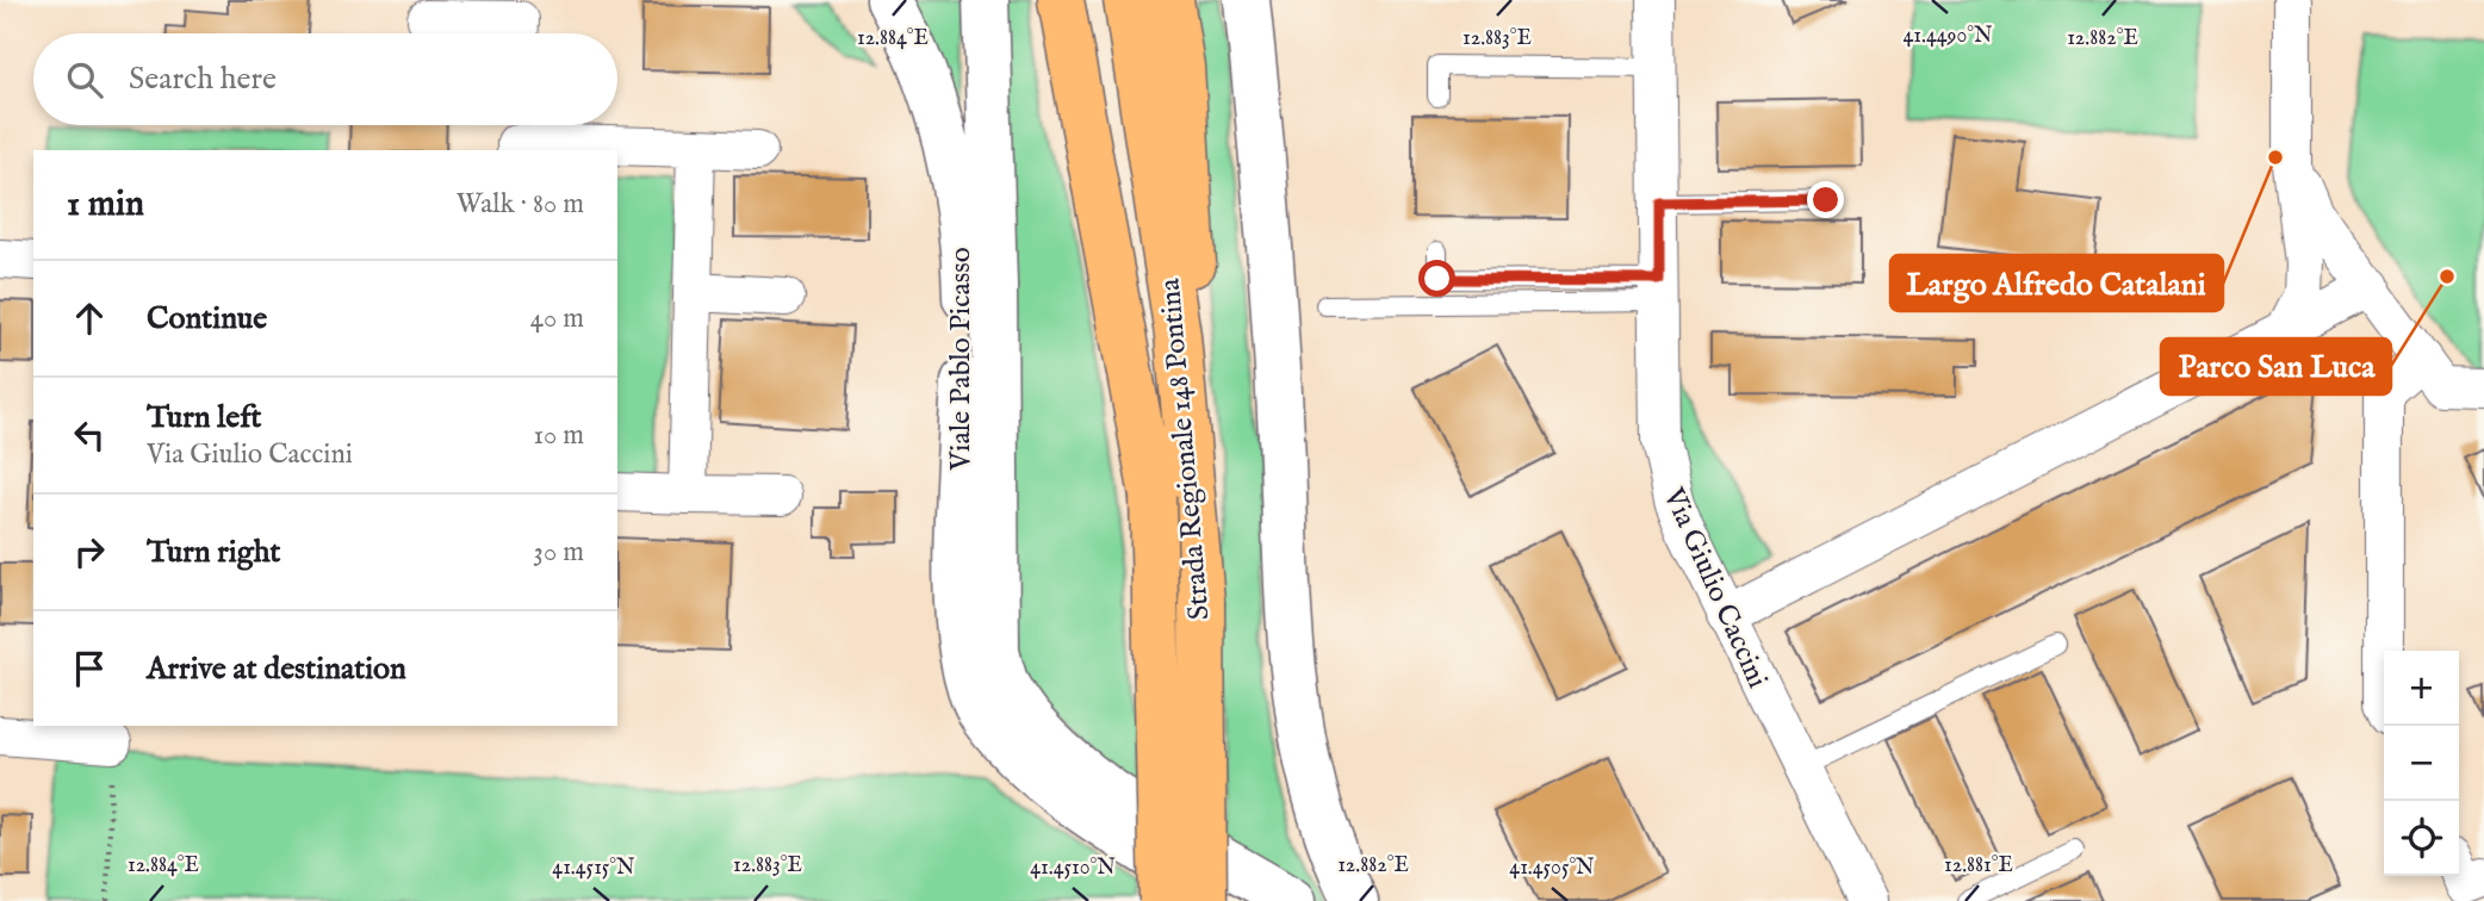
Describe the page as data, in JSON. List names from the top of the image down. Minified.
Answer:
{"streets":{"main road":["Strada Regionale 148 Pontina"],"street":["Viale Pablo Picasso","Via Giulio Caccini"]},"places":["Largo Alfredo Catalani","Parco San Luca"],"page":{"search":"Search here","heading":["1 min","Walk · 80 m"],"list":[["Continue","40 m"],["Turn left","Via Giulio Caccini","10 m"],["Turn right","30 m"],"Arrive at destination"],"map_buttons":["+","−"]},"coordinates":["41.4490°N","12.884°E","12.883°E","12.882°E","12.881°E","41.4515°N","41.4510°N","41.4505°N"]}
